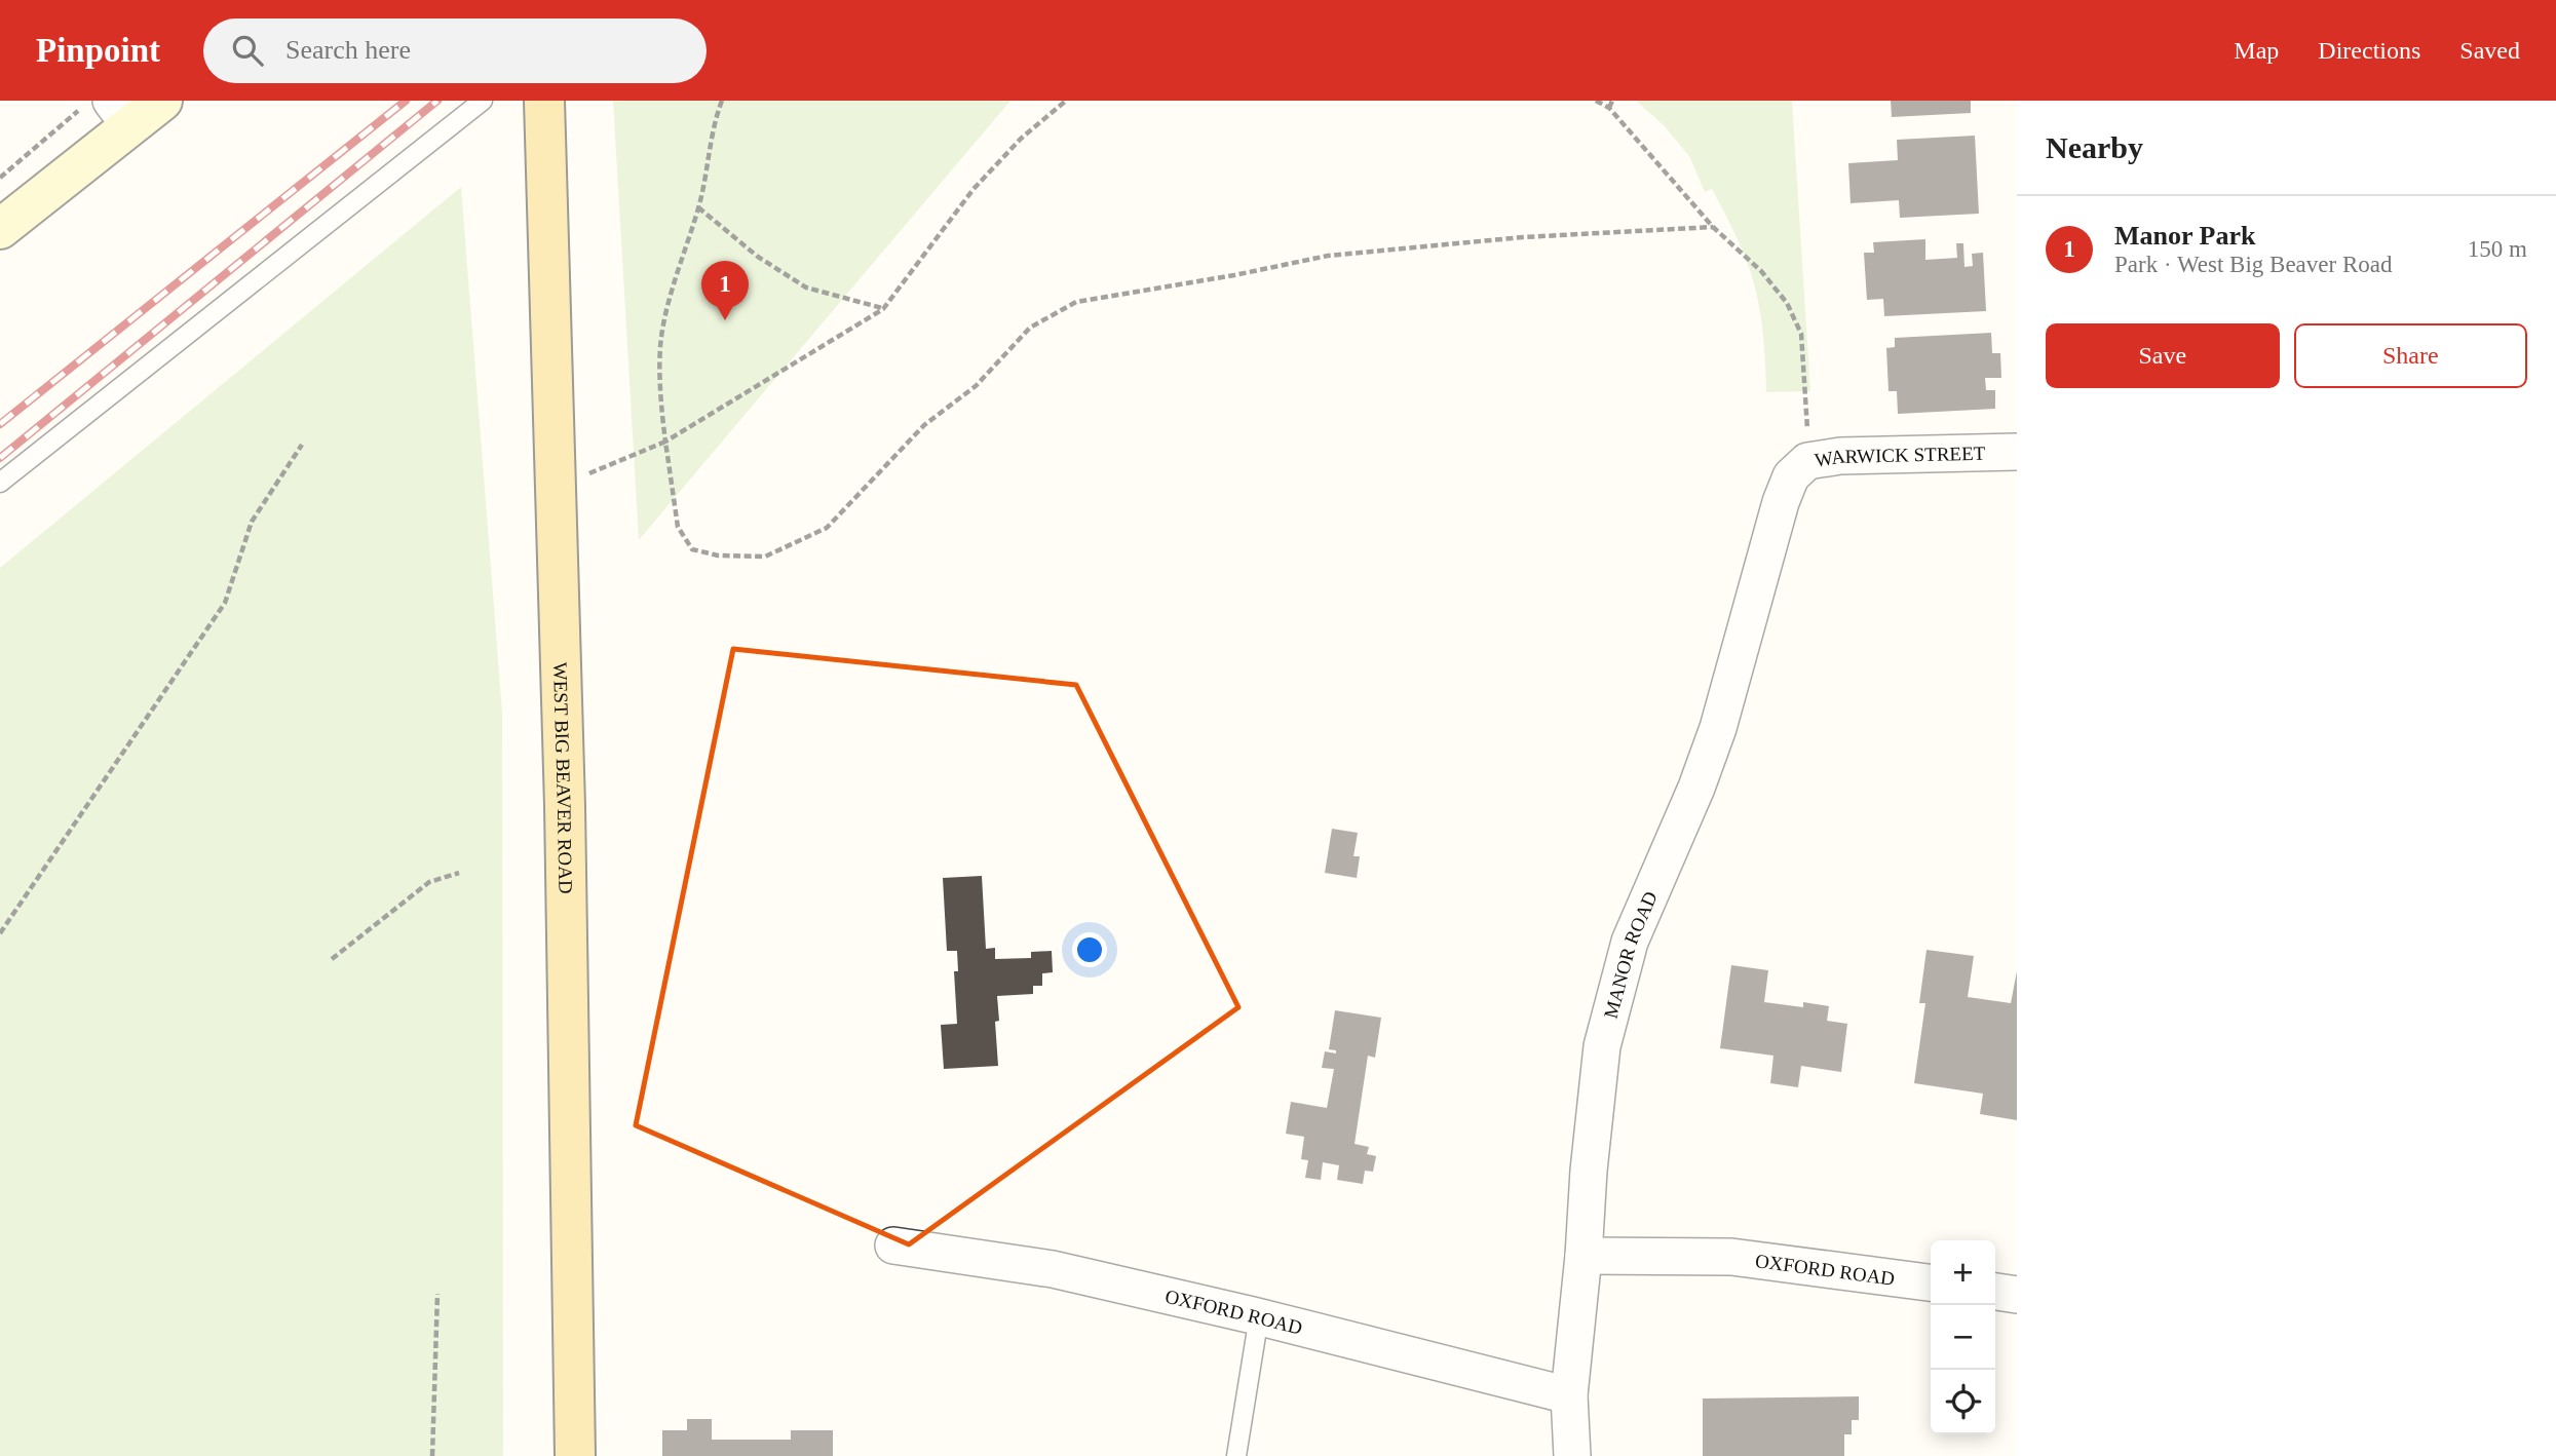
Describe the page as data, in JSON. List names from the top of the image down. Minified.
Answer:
{"streets":{"main road":["WEST BIG BEAVER ROAD"],"street":["WARWICK STREET","MANOR ROAD","OXFORD ROAD"]},"crossings":[["WARWICK STREET","MANOR ROAD"],["MANOR ROAD","OXFORD ROAD"]],"page":{"header":"Pinpoint","search":"Search here","nav":["Map","Directions","Saved"],"heading":"Nearby","list":[{"mark":"1","name":"Manor Park","note":"Park · West Big Beaver Road","value":"150 m"}],"pins":"1","buttons":["Save","Share"],"map_buttons":["+","−"]}}
